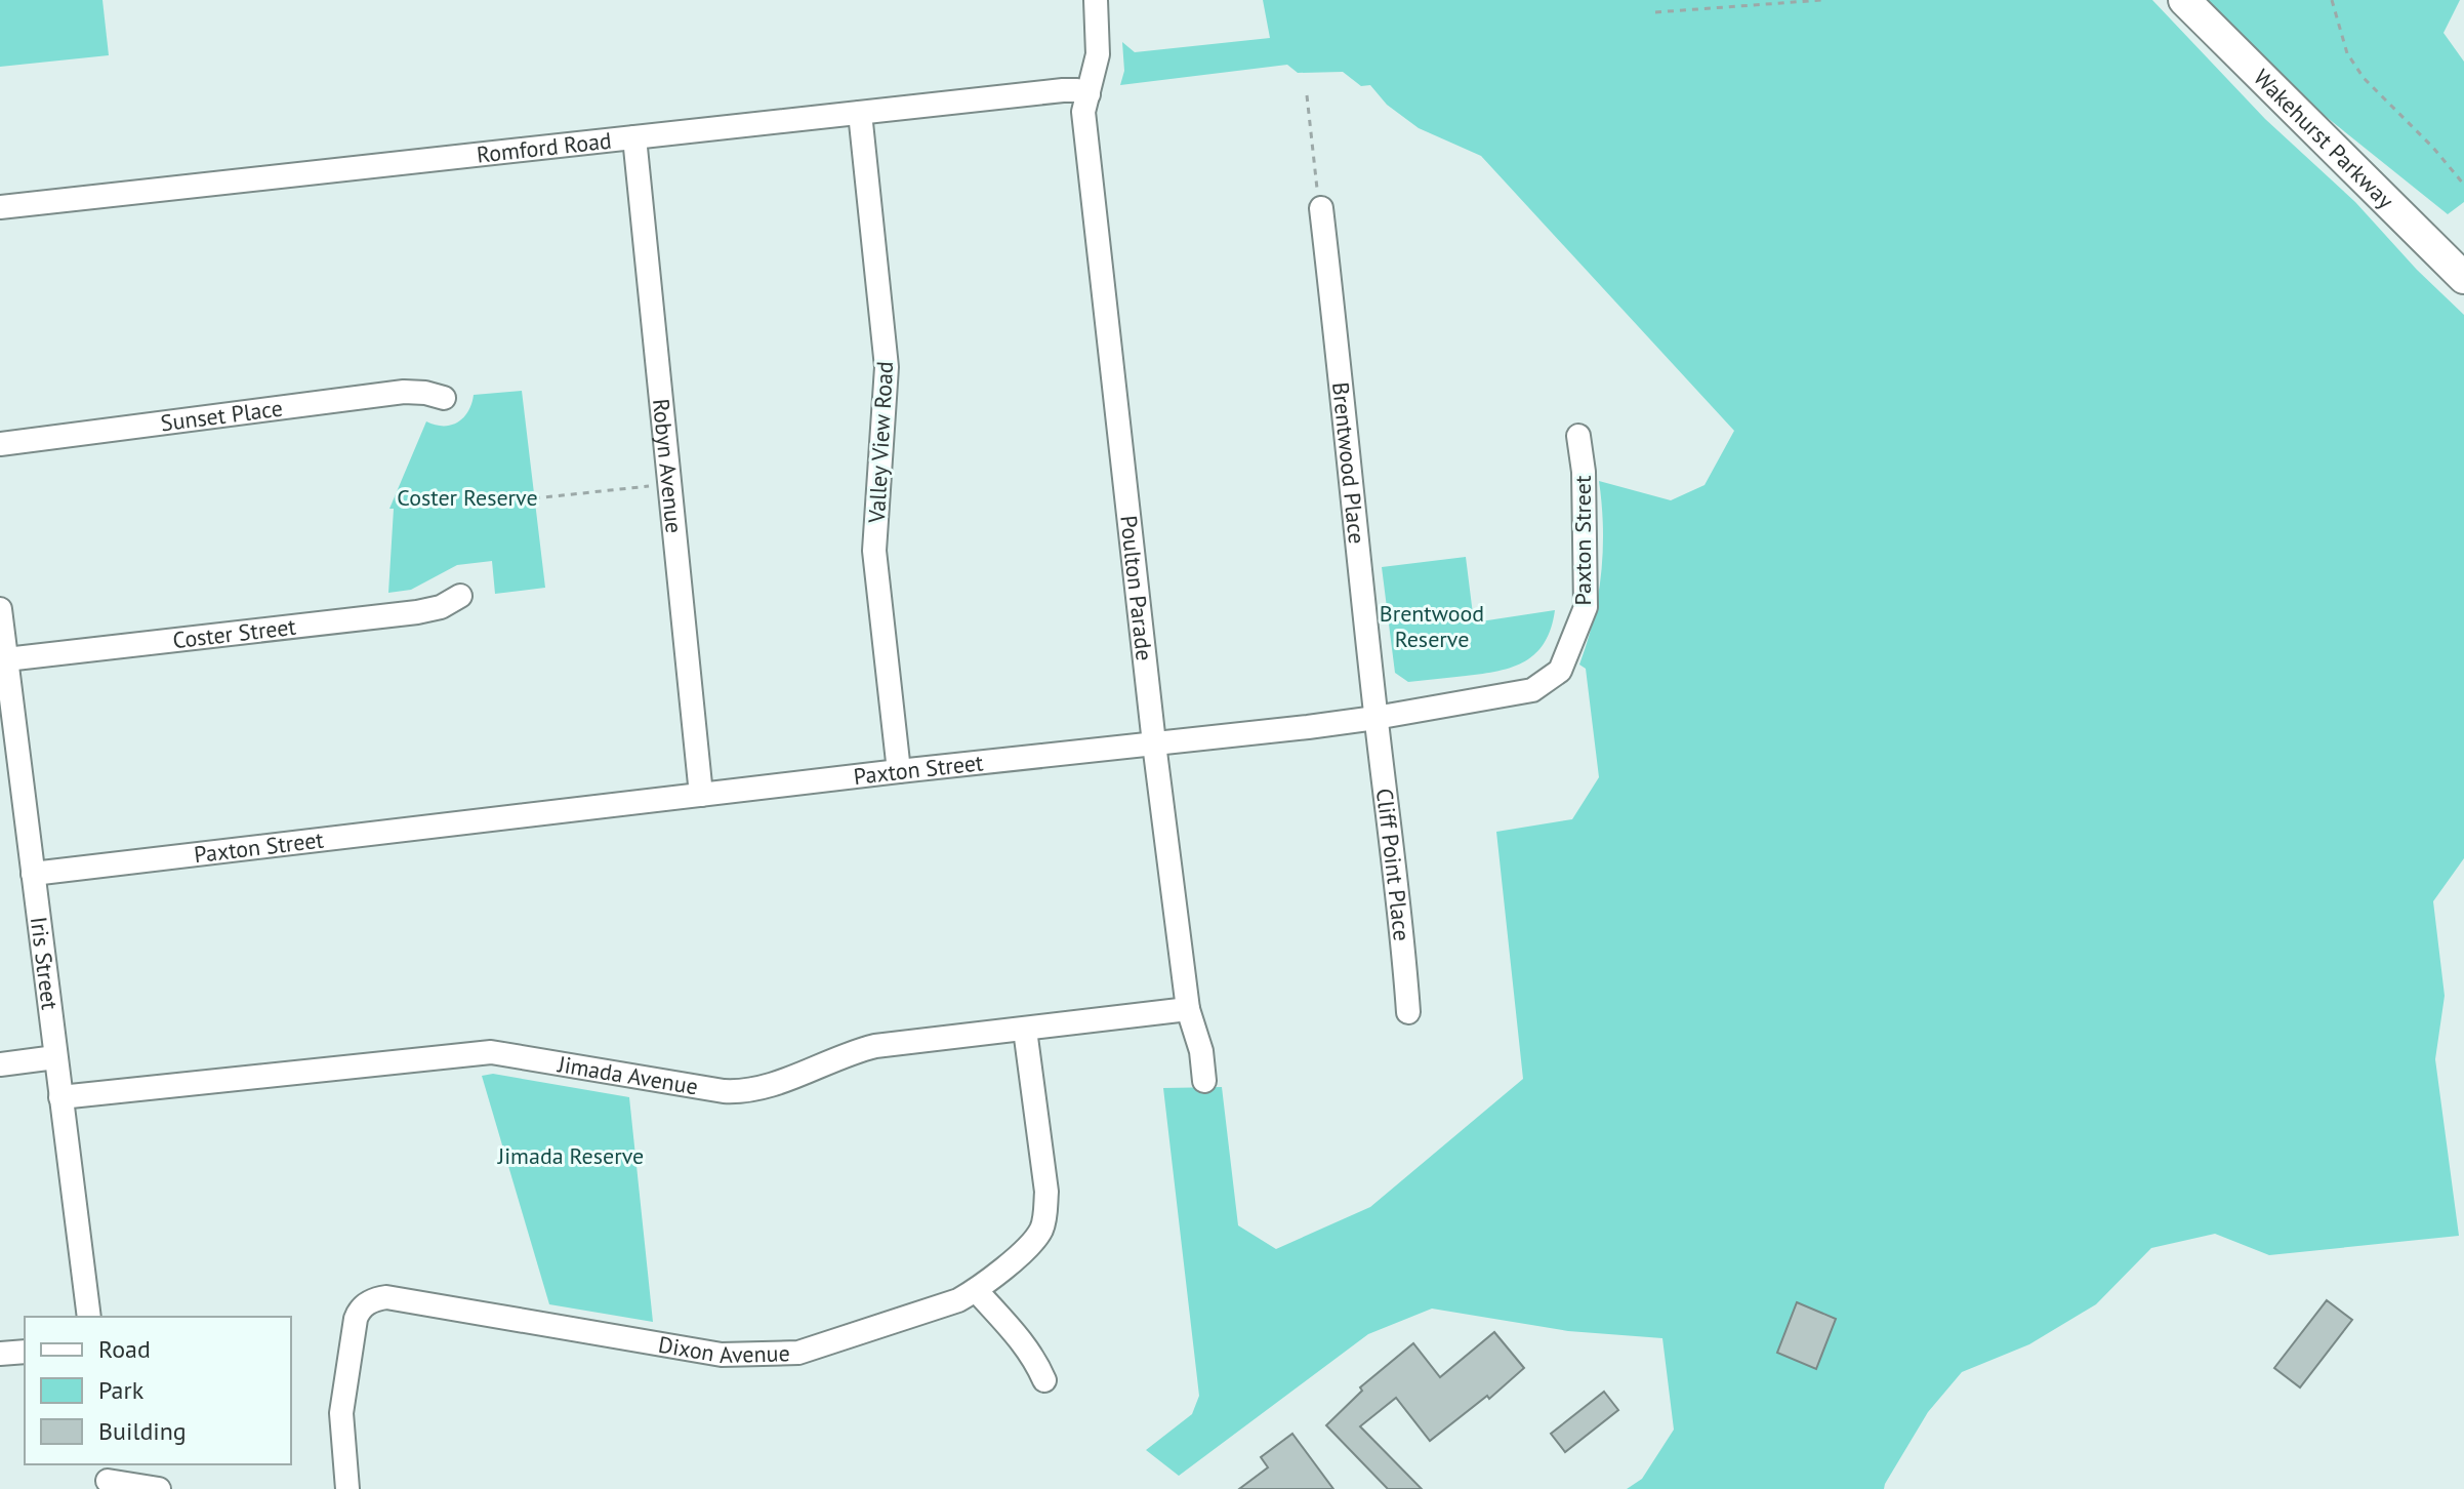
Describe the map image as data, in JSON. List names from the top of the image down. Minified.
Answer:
{"streets":{"main road":["Wakehurst Parkway"],"street":["Romford Road","Sunset Place","Valley View Road","Brentwood Place","Robyn Avenue","Paxton Street","Poulton Parade","Coster Street","Cliff Point Place","Iris Street","Jimada Avenue","Dixon Avenue"]},"crossings":[["Romford Road","Valley View Road"],["Romford Road","Robyn Avenue"],["Romford Road","Poulton Parade"],["Valley View Road","Paxton Street"],["Brentwood Place","Paxton Street"],["Brentwood Place","Cliff Point Place"],["Robyn Avenue","Paxton Street"],["Paxton Street","Poulton Parade"],["Paxton Street","Cliff Point Place"],["Paxton Street","Iris Street"],["Poulton Parade","Jimada Avenue"],["Coster Street","Iris Street"],["Iris Street","Jimada Avenue"],["Jimada Avenue","Dixon Avenue"]],"parks":["Coster Reserve","Brentwood Reserve","Jimada Reserve"],"legend":["Road","Park","Building"]}
